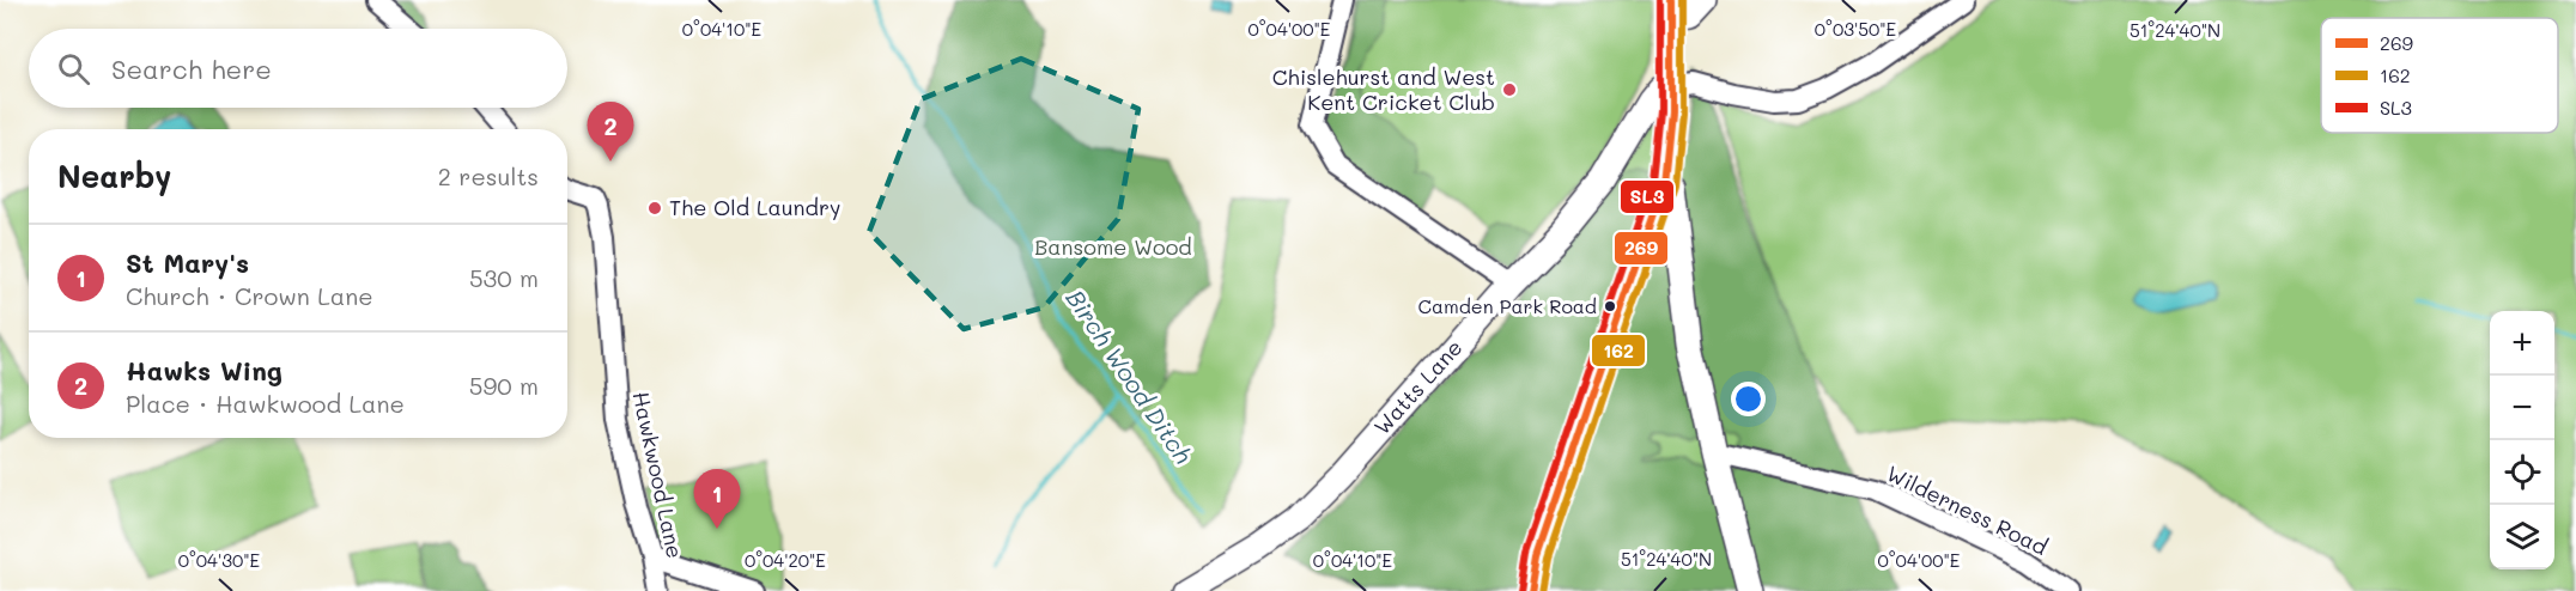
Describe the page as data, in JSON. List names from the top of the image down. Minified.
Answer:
{"streets":{"main road":["Watts Lane"],"street":["Hawkwood Lane","Wilderness Road"]},"water":["Birch Wood Ditch"],"parks":["Bansome Wood"],"places":["Chislehurst and West Kent Cricket Club","The Old Laundry","Camden Park Road"],"lines":["transit line 269","transit line 162","transit line SL3"],"legend":["269","162","SL3"],"page":{"search":"Search here","pins":["2","1"],"heading":["Nearby","2 results"],"list":[{"mark":"1","name":"St Mary's","note":"Church · Crown Lane","value":"530 m"},{"mark":"2","name":"Hawks Wing","note":"Place · Hawkwood Lane","value":"590 m"}],"map_buttons":["+","−"]},"coordinates":["0°04'00\"E","0°03'50\"E","0°04'10\"E","51°24'40\"N","0°04'30\"E","0°04'20\"E"]}
